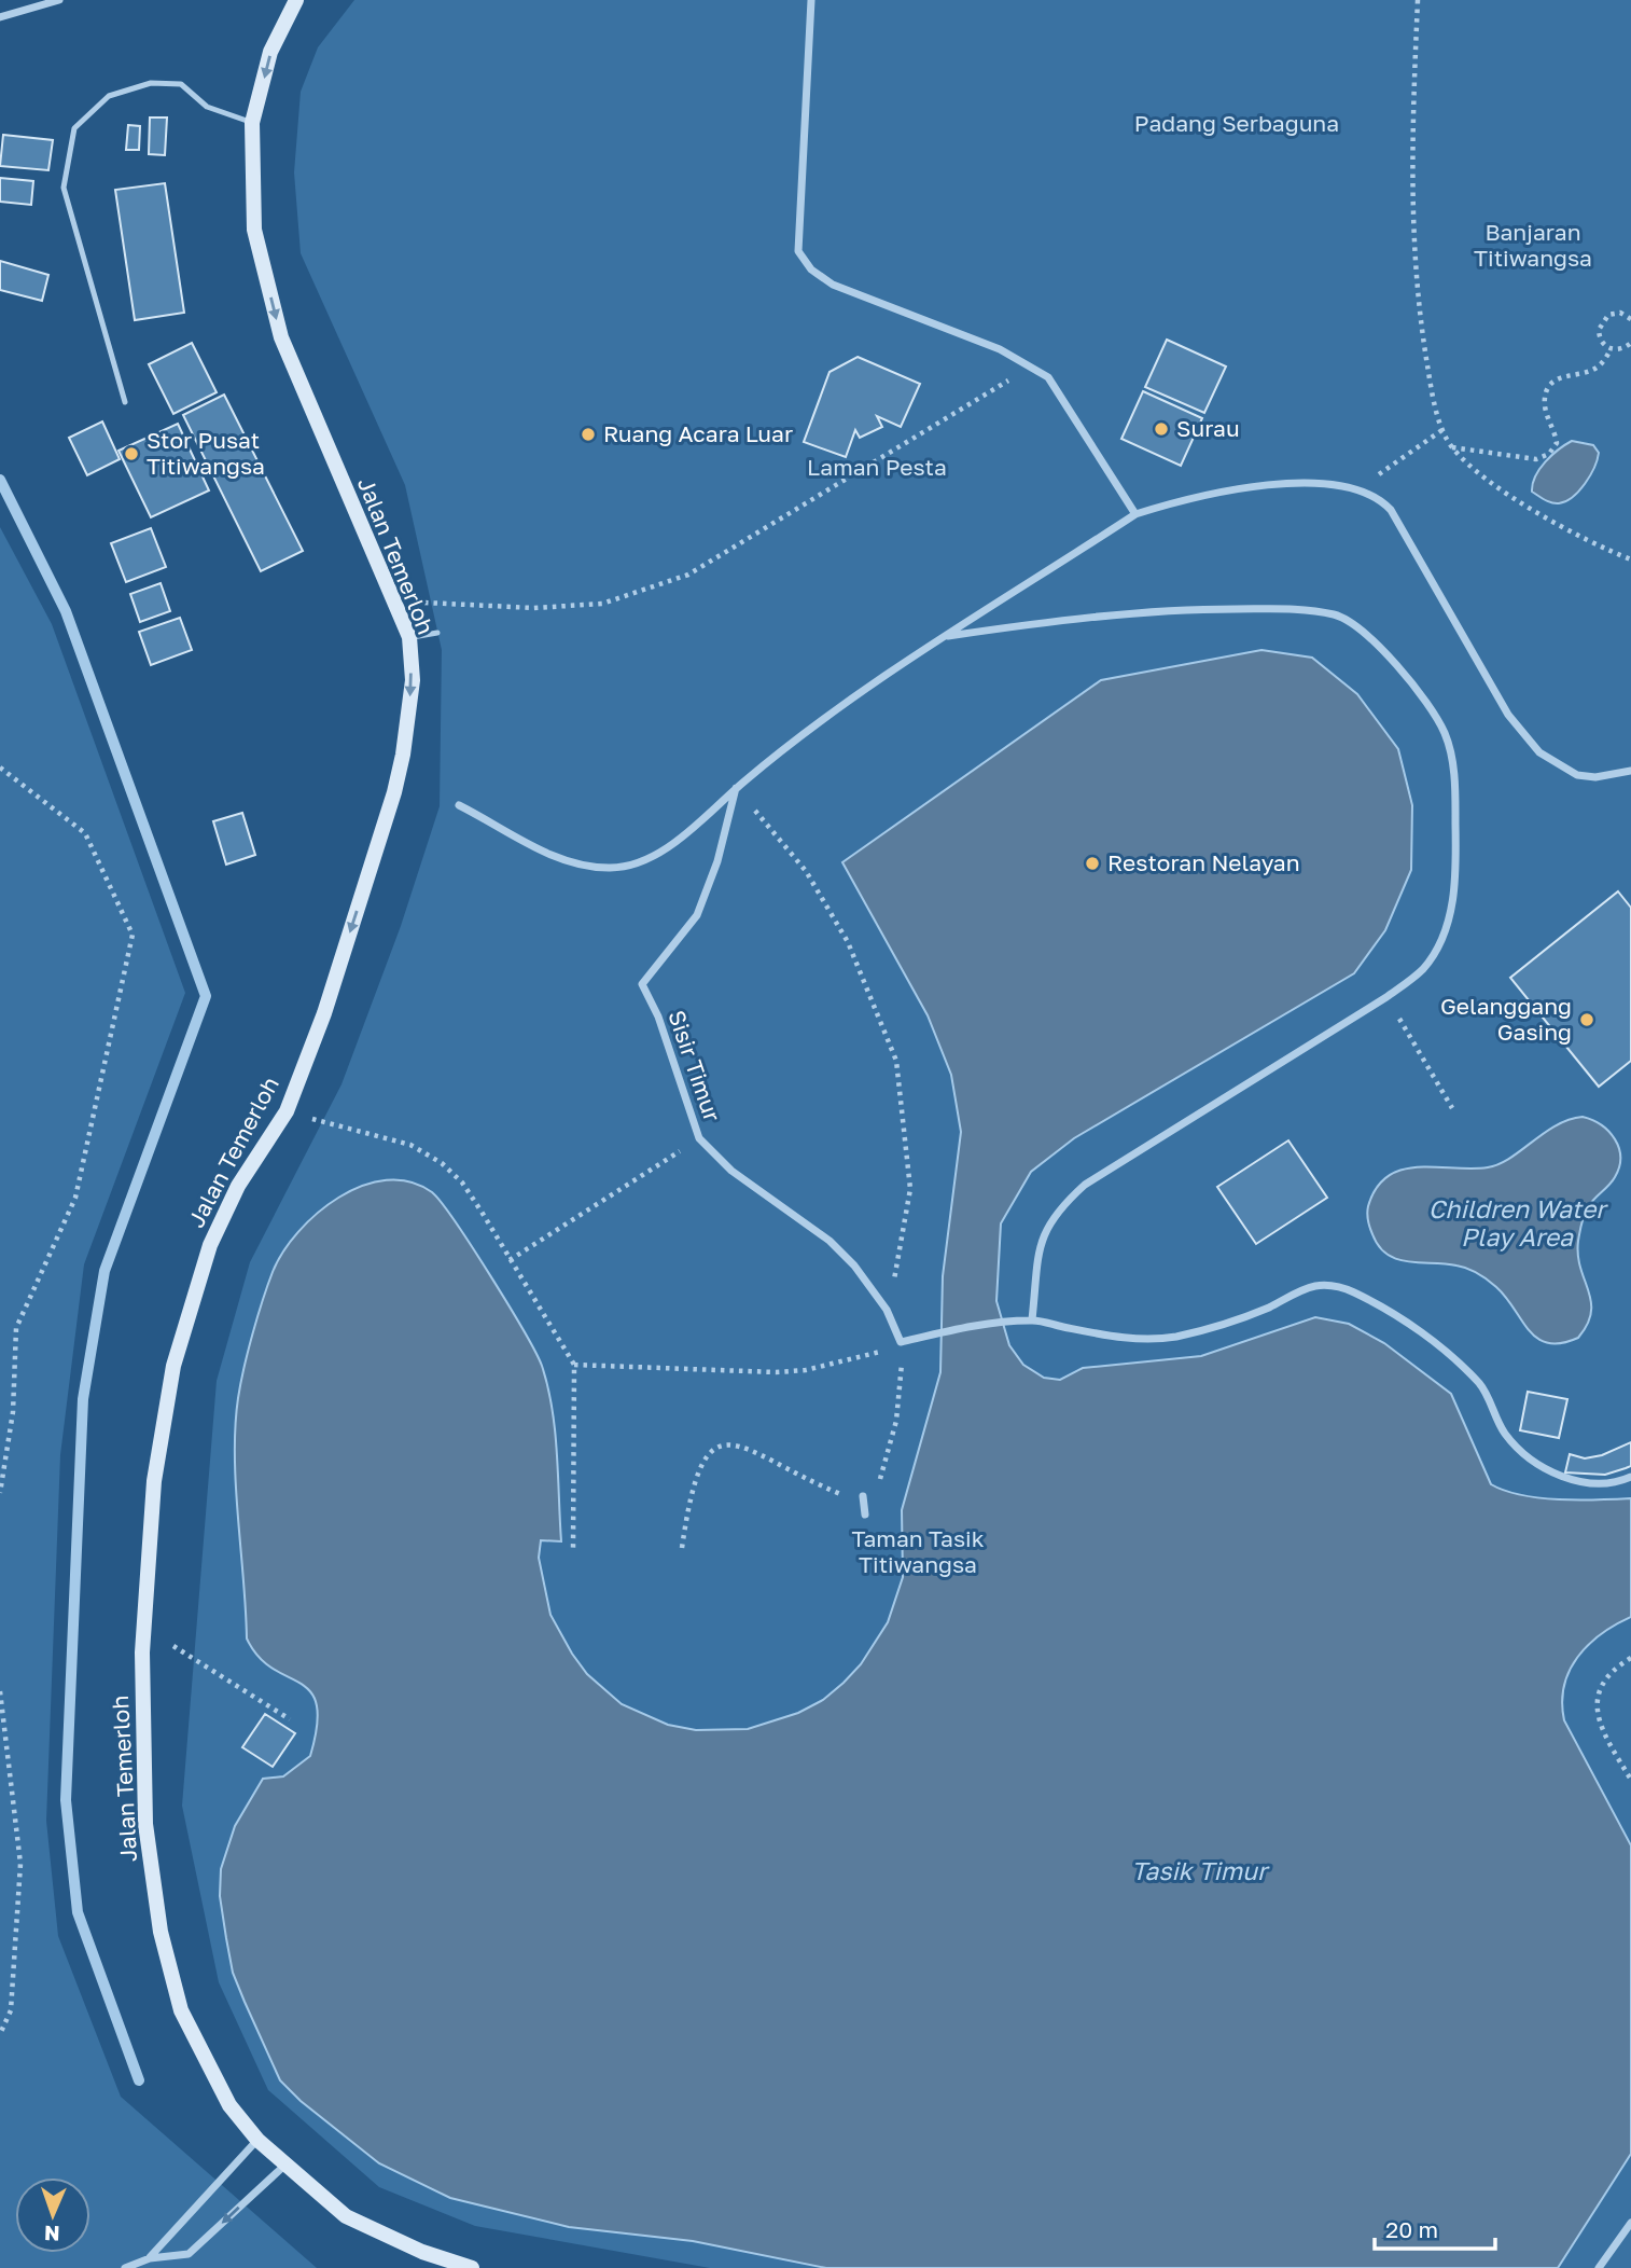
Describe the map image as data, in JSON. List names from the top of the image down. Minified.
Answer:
{"streets":{"street":["Jalan Temerloh","Sisir Timur"]},"one_way":["Jalan Temerloh"],"water":["Children Water Play Area","Tasik Timur"],"parks":["Padang Serbaguna","Banjaran Titiwangsa","Laman Pesta","Taman Tasik Titiwangsa"],"places":["Surau","Ruang Acara Luar","Stor Pusat Titiwangsa","Restoran Nelayan","Gelanggang Gasing"],"scale_bar":"20 m","north":"bottom"}
